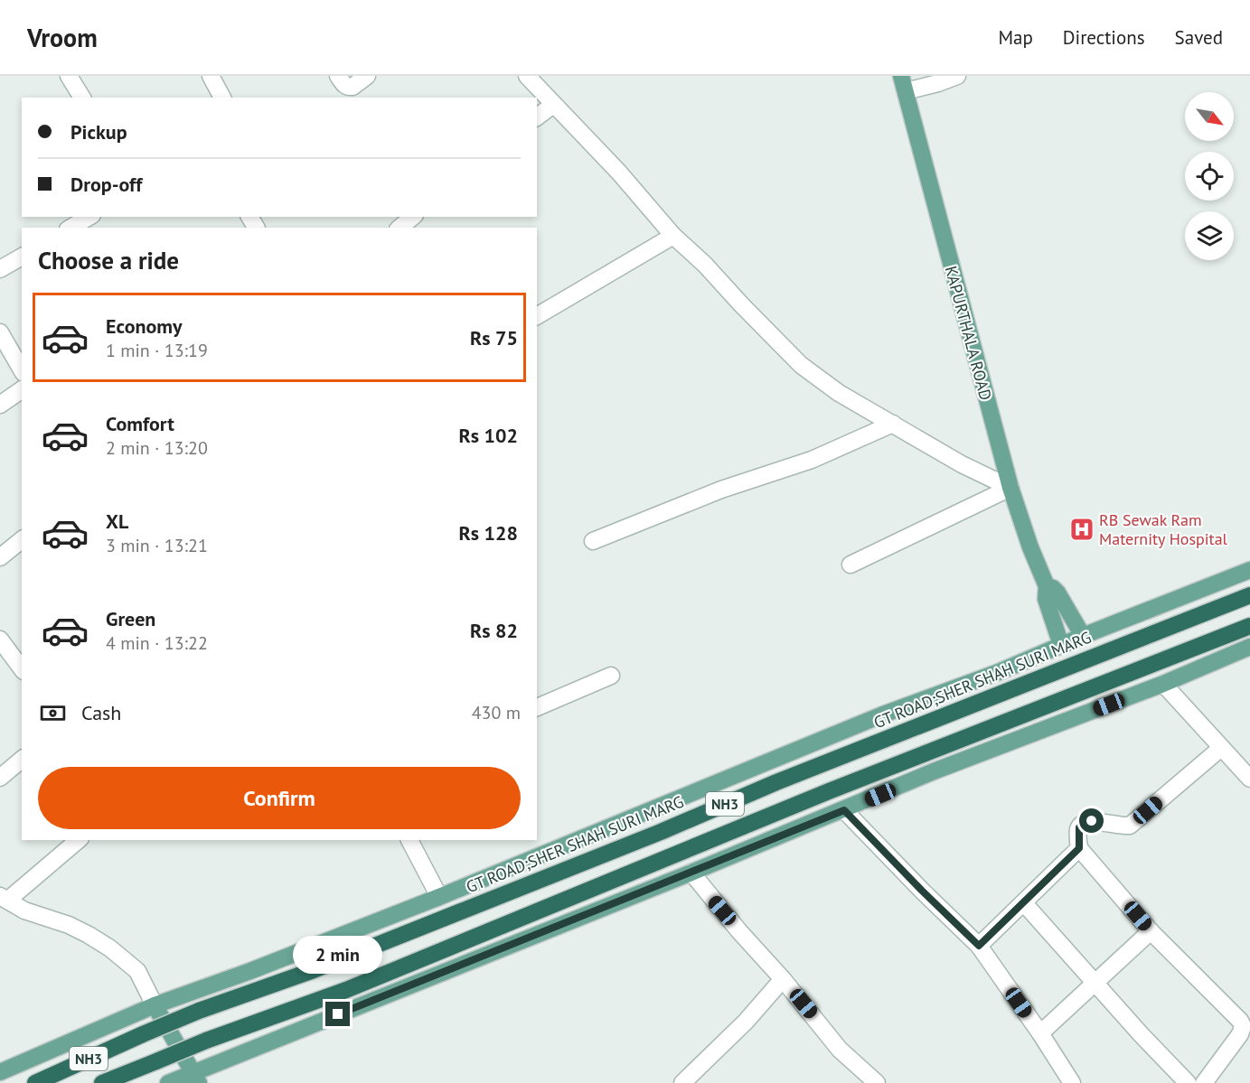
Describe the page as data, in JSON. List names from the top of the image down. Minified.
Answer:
{"streets":{"highway":["GT ROAD;SHER SHAH SURI MARG","NH3"],"main road":["KAPURTHALA ROAD"]},"places":{"hospital":["RB Sewak Ram Maternity Hospital"]},"north":"bottom right","page":{"header":"Vroom","nav":["Map","Directions","Saved"],"banner":["Pickup","Drop-off"],"heading":"Choose a ride","list":[{"name":"Economy","note":"1 min · 13:19","value":"Rs 75"},{"name":"Comfort","note":"2 min · 13:20","value":"Rs 102"},{"name":"XL","note":"3 min · 13:21","value":"Rs 128"},{"name":"Green","note":"4 min · 13:22","value":"Rs 82"}],"pay":["Cash","430 m"],"buttons":"Confirm","bubble":"2 min"}}
